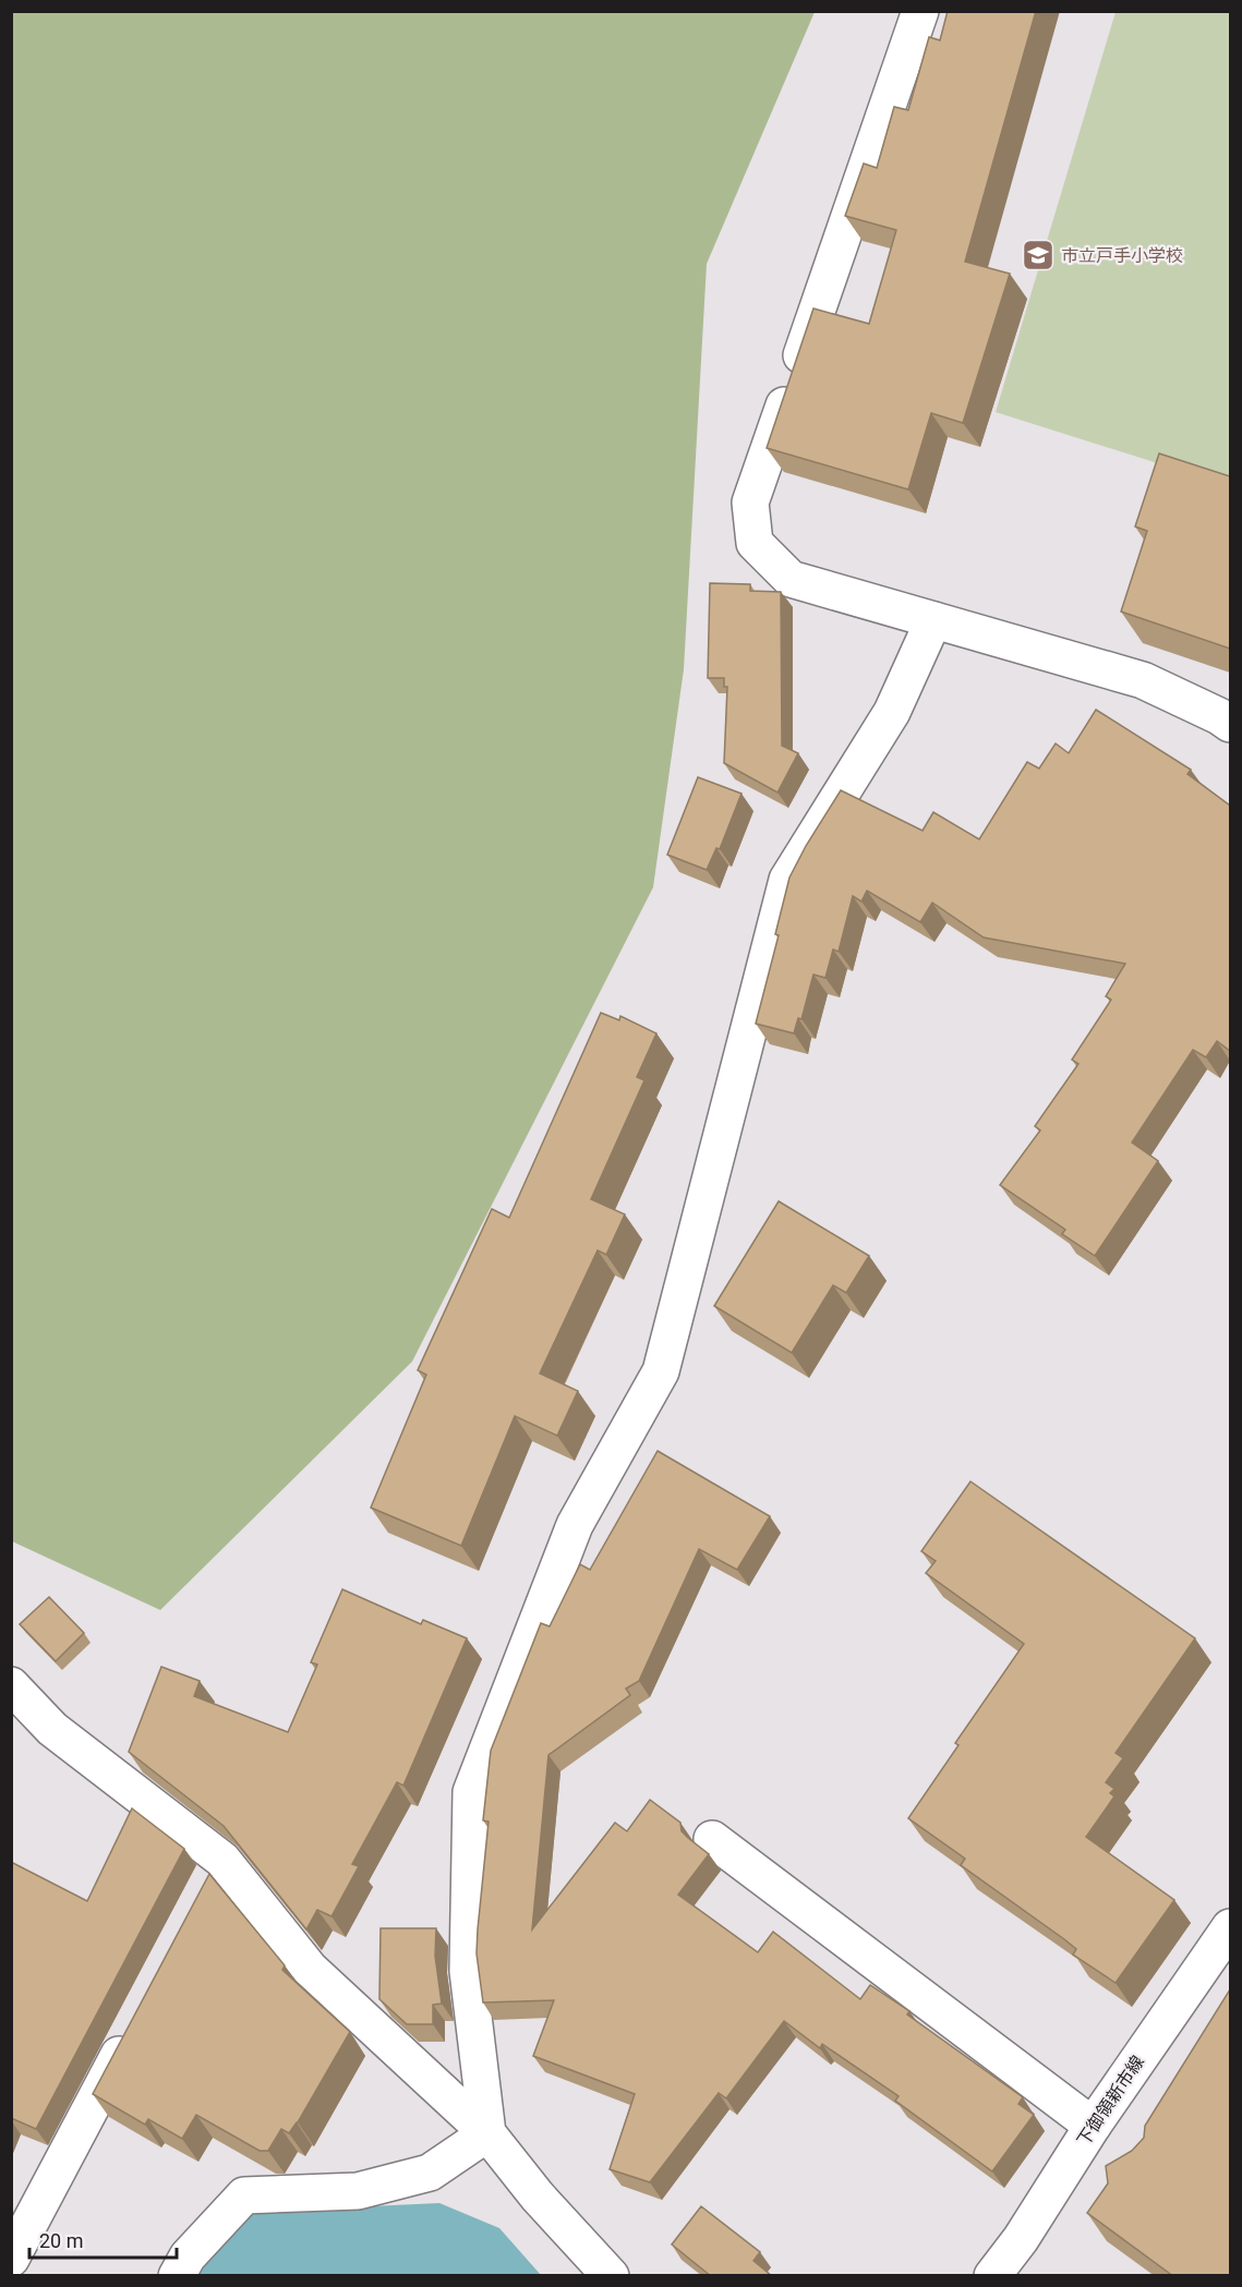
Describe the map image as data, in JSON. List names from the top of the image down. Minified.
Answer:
{"streets":{"street":["下御領新市線"]},"places":{"school or university":["市立戸手小学校"]},"scale_bar":"20 m"}
